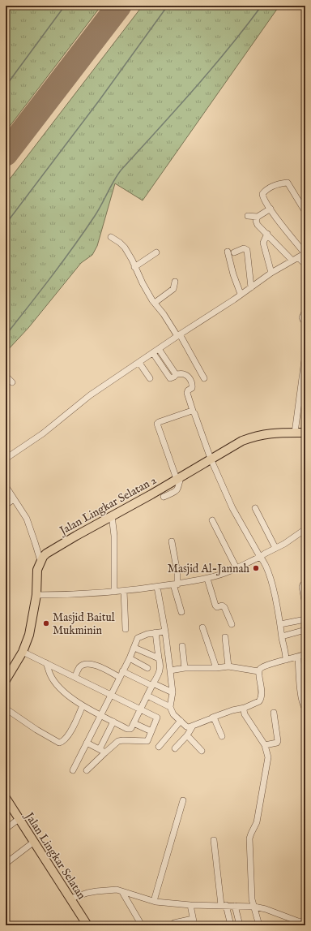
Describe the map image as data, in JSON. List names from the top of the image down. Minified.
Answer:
{"streets":{"highway":["Jalan Lingkar Selatan 2","Jalan Lingkar Selatan"]},"places":["Masjid Al-Jannah","Masjid Baitul Mukminin"]}
